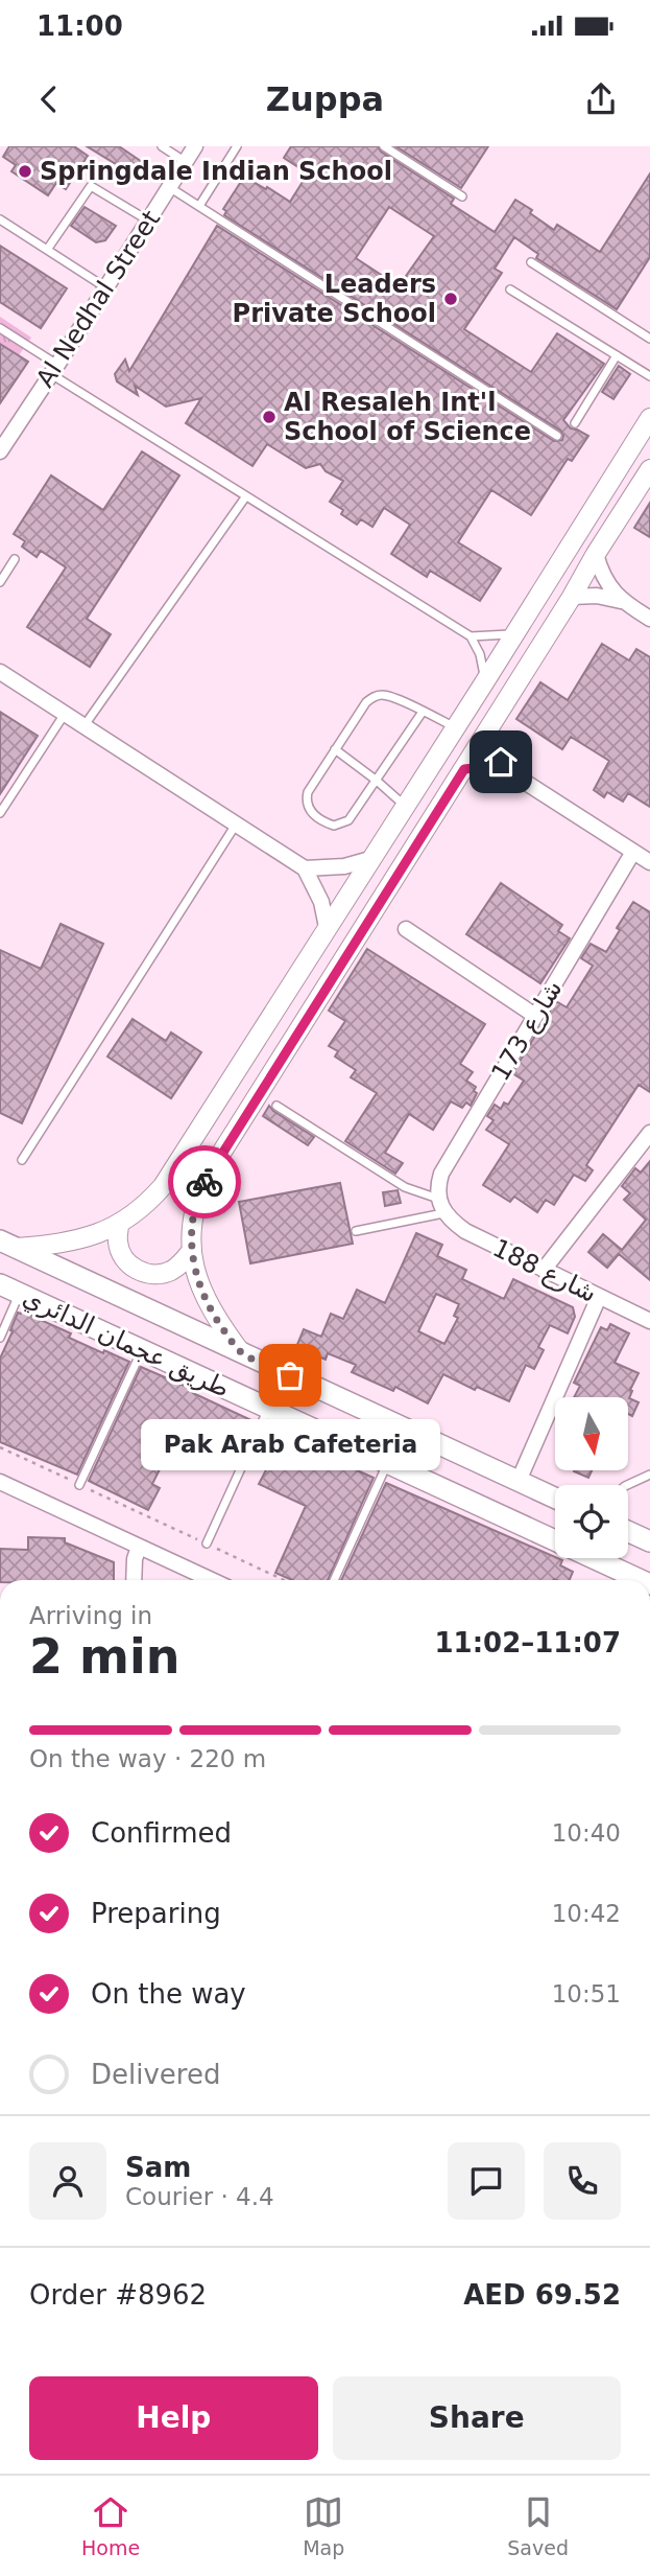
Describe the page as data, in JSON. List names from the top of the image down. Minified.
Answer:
{"streets":{"main road":["طريق عجمان الدائري"],"street":["Al Nedhal Street","شارع 173","شارع 188"]},"places":["Springdale Indian School","Leaders Private School","Al Resaleh Int'l School of Science","Pak Arab Cafeteria"],"north":"bottom","page":{"status":"11:00","header":"Zuppa","bubble":"Pak Arab Cafeteria","heading":["2 min","Arriving in","11:02–11:07"],"panel":["Sam","Courier · 4.4","Order #8962","AED 69.52"],"bar":"On the way · 220 m","list":[["Confirmed","10:40"],["Preparing","10:42"],["On the way","10:51"],"Delivered"],"buttons":["Help","Share"],"tabs":["Home","Map","Saved"]}}
